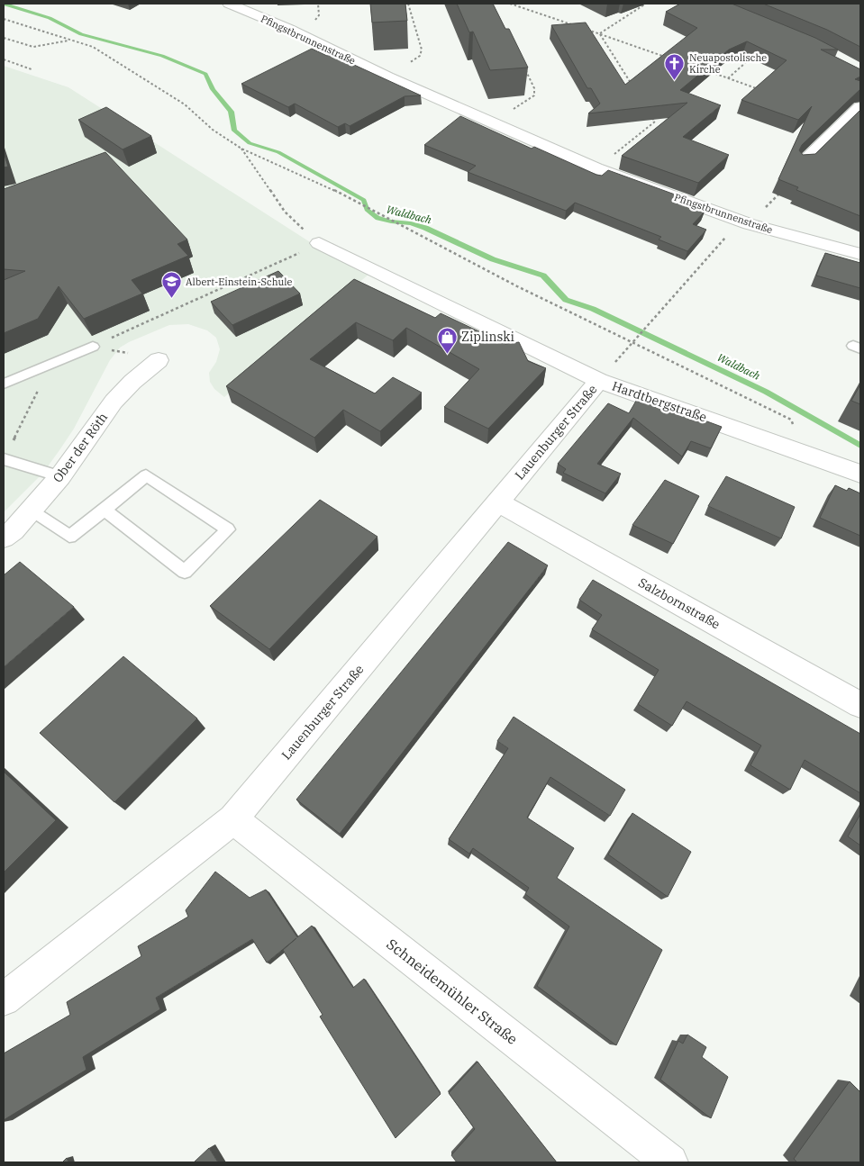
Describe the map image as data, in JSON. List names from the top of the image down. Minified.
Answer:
{"streets":{"street":["Pfingstbrunnenstraße","Hardtbergstraße","Lauenburger Straße","Ober der Röth","Salzbornstraße","Schneidemühler Straße"]},"crossings":[["Hardtbergstraße","Lauenburger Straße"],["Lauenburger Straße","Salzbornstraße"],["Lauenburger Straße","Schneidemühler Straße"]],"water":["Waldbach"],"places":{"church":["Neuapostolische Kirche"],"school or university":["Albert-Einstein-Schule"],"shop":["Ziplinski"]}}
